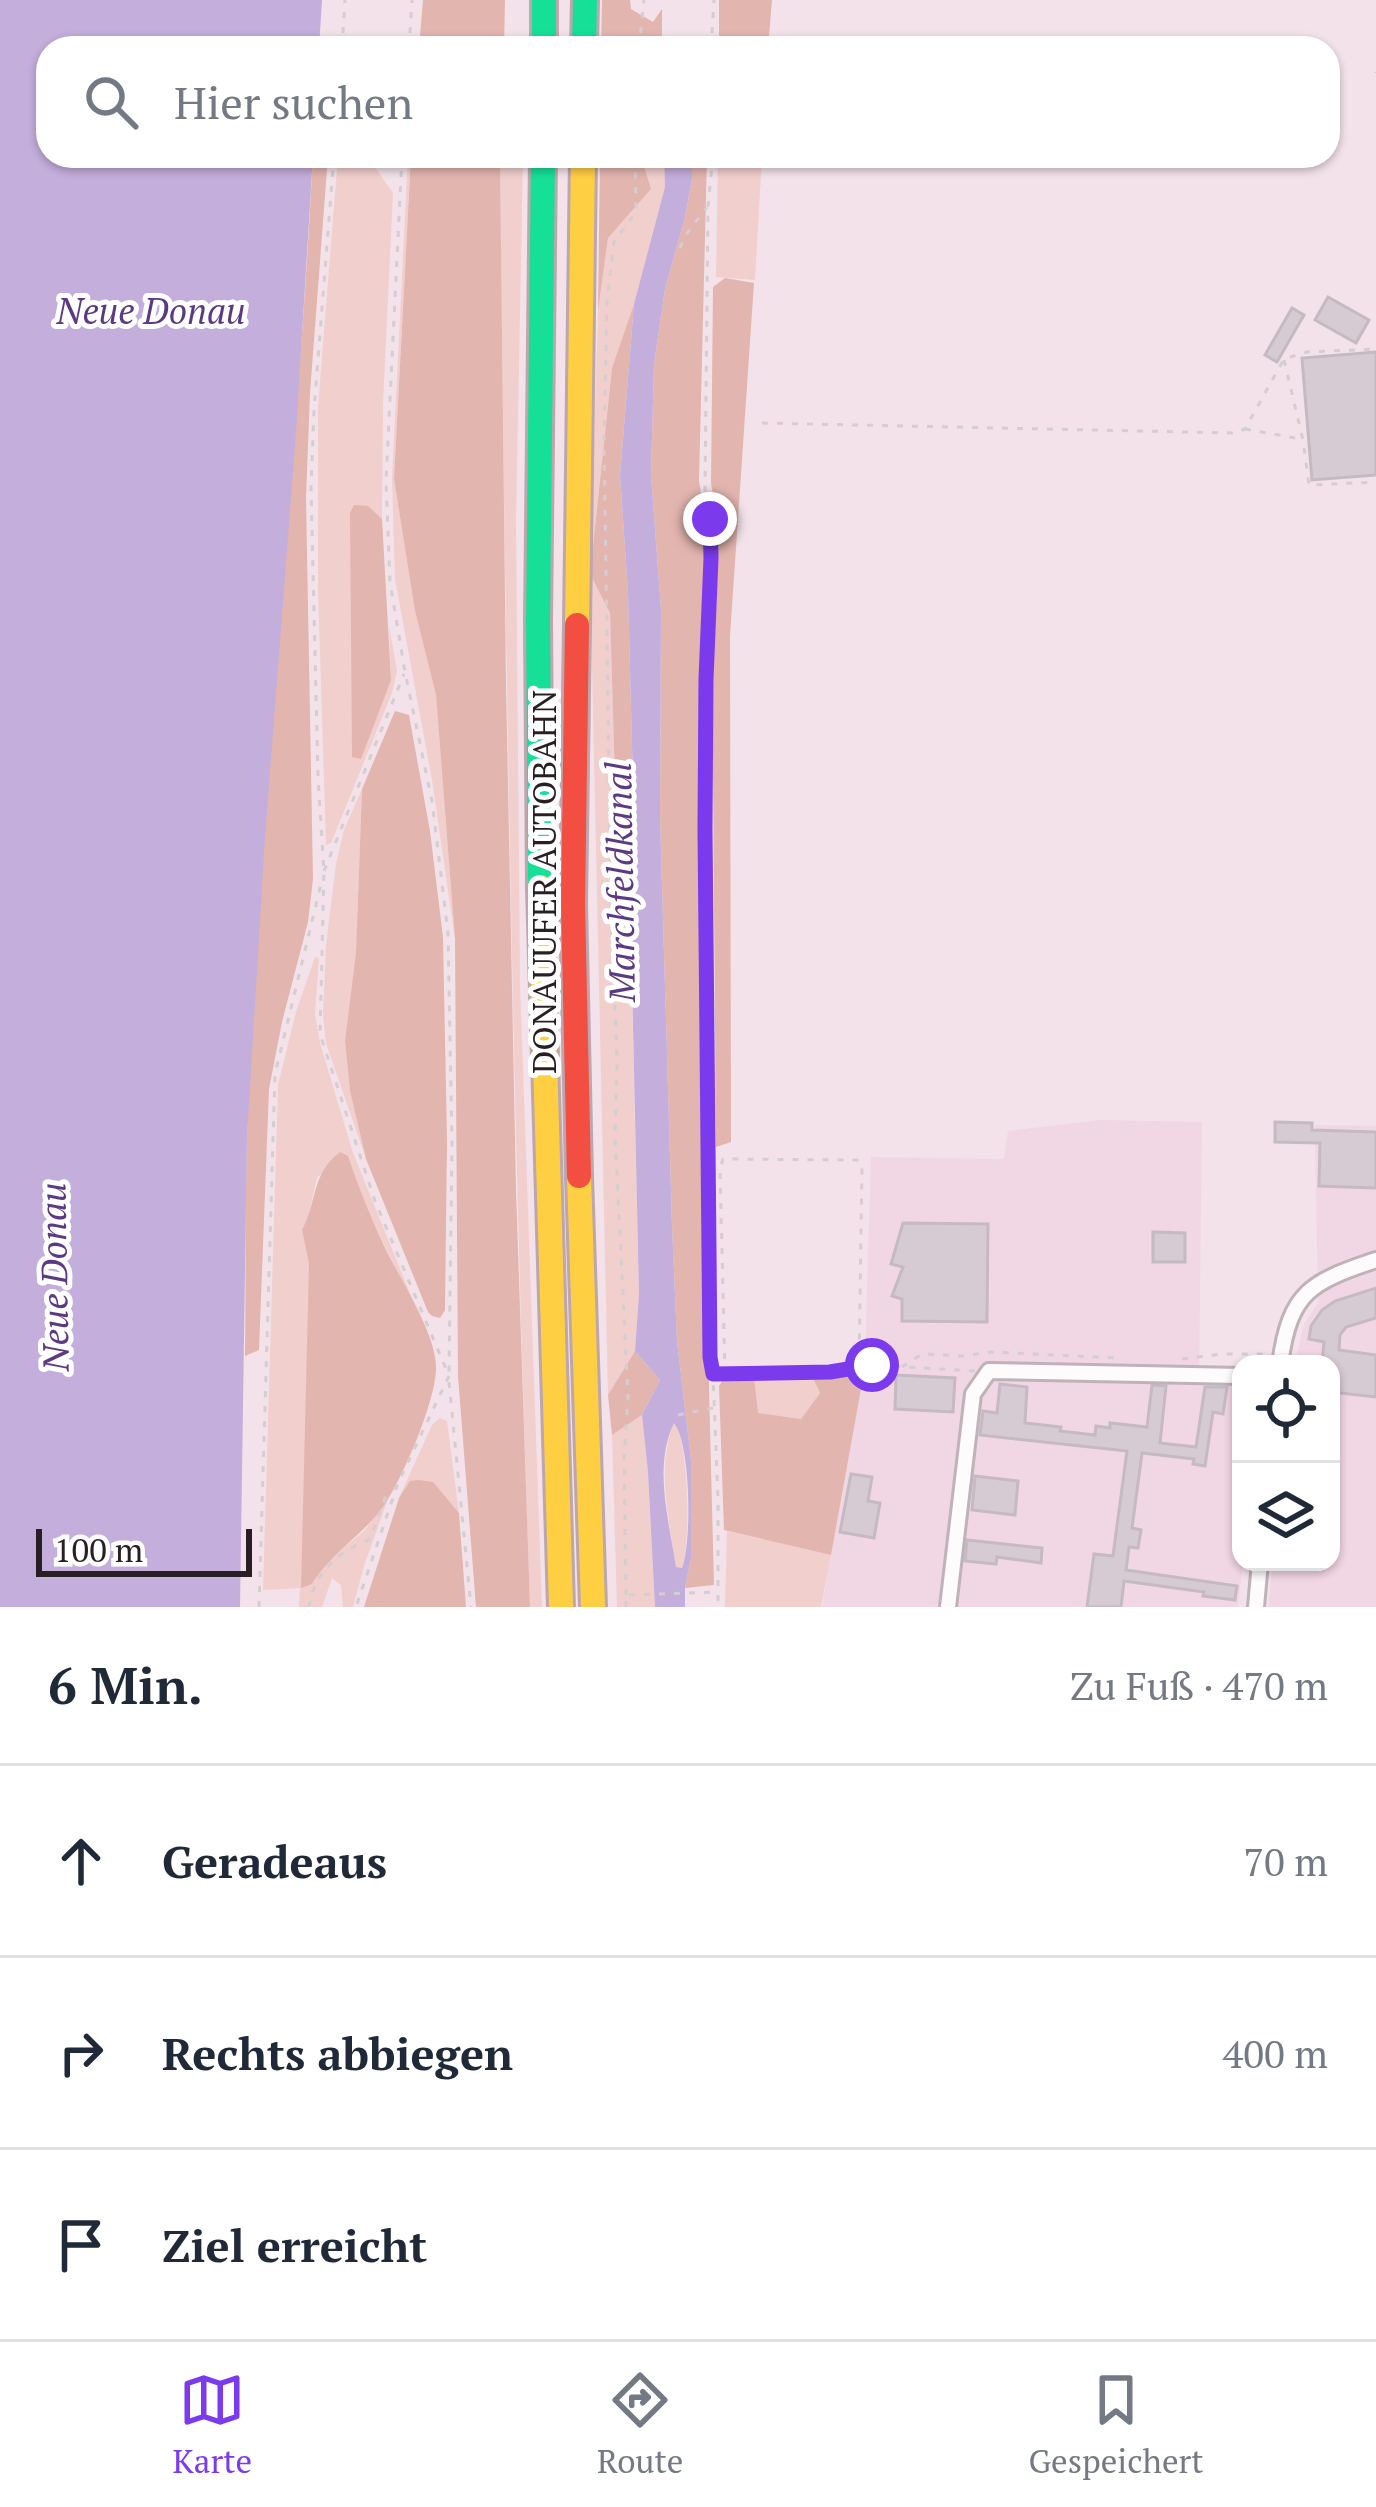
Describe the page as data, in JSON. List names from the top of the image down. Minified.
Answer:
{"streets":{"highway":["DONAUUFER AUTOBAHN"]},"water":["Neue Donau","Marchfeldkanal"],"scale_bar":"100 m","page":{"search":"Hier suchen","scale":"100 m","heading":["6 Min.","Zu Fuß · 470 m"],"list":[["Geradeaus","70 m"],["Rechts abbiegen","400 m"],"Ziel erreicht"],"nav":["Karte","Route","Gespeichert"]}}
